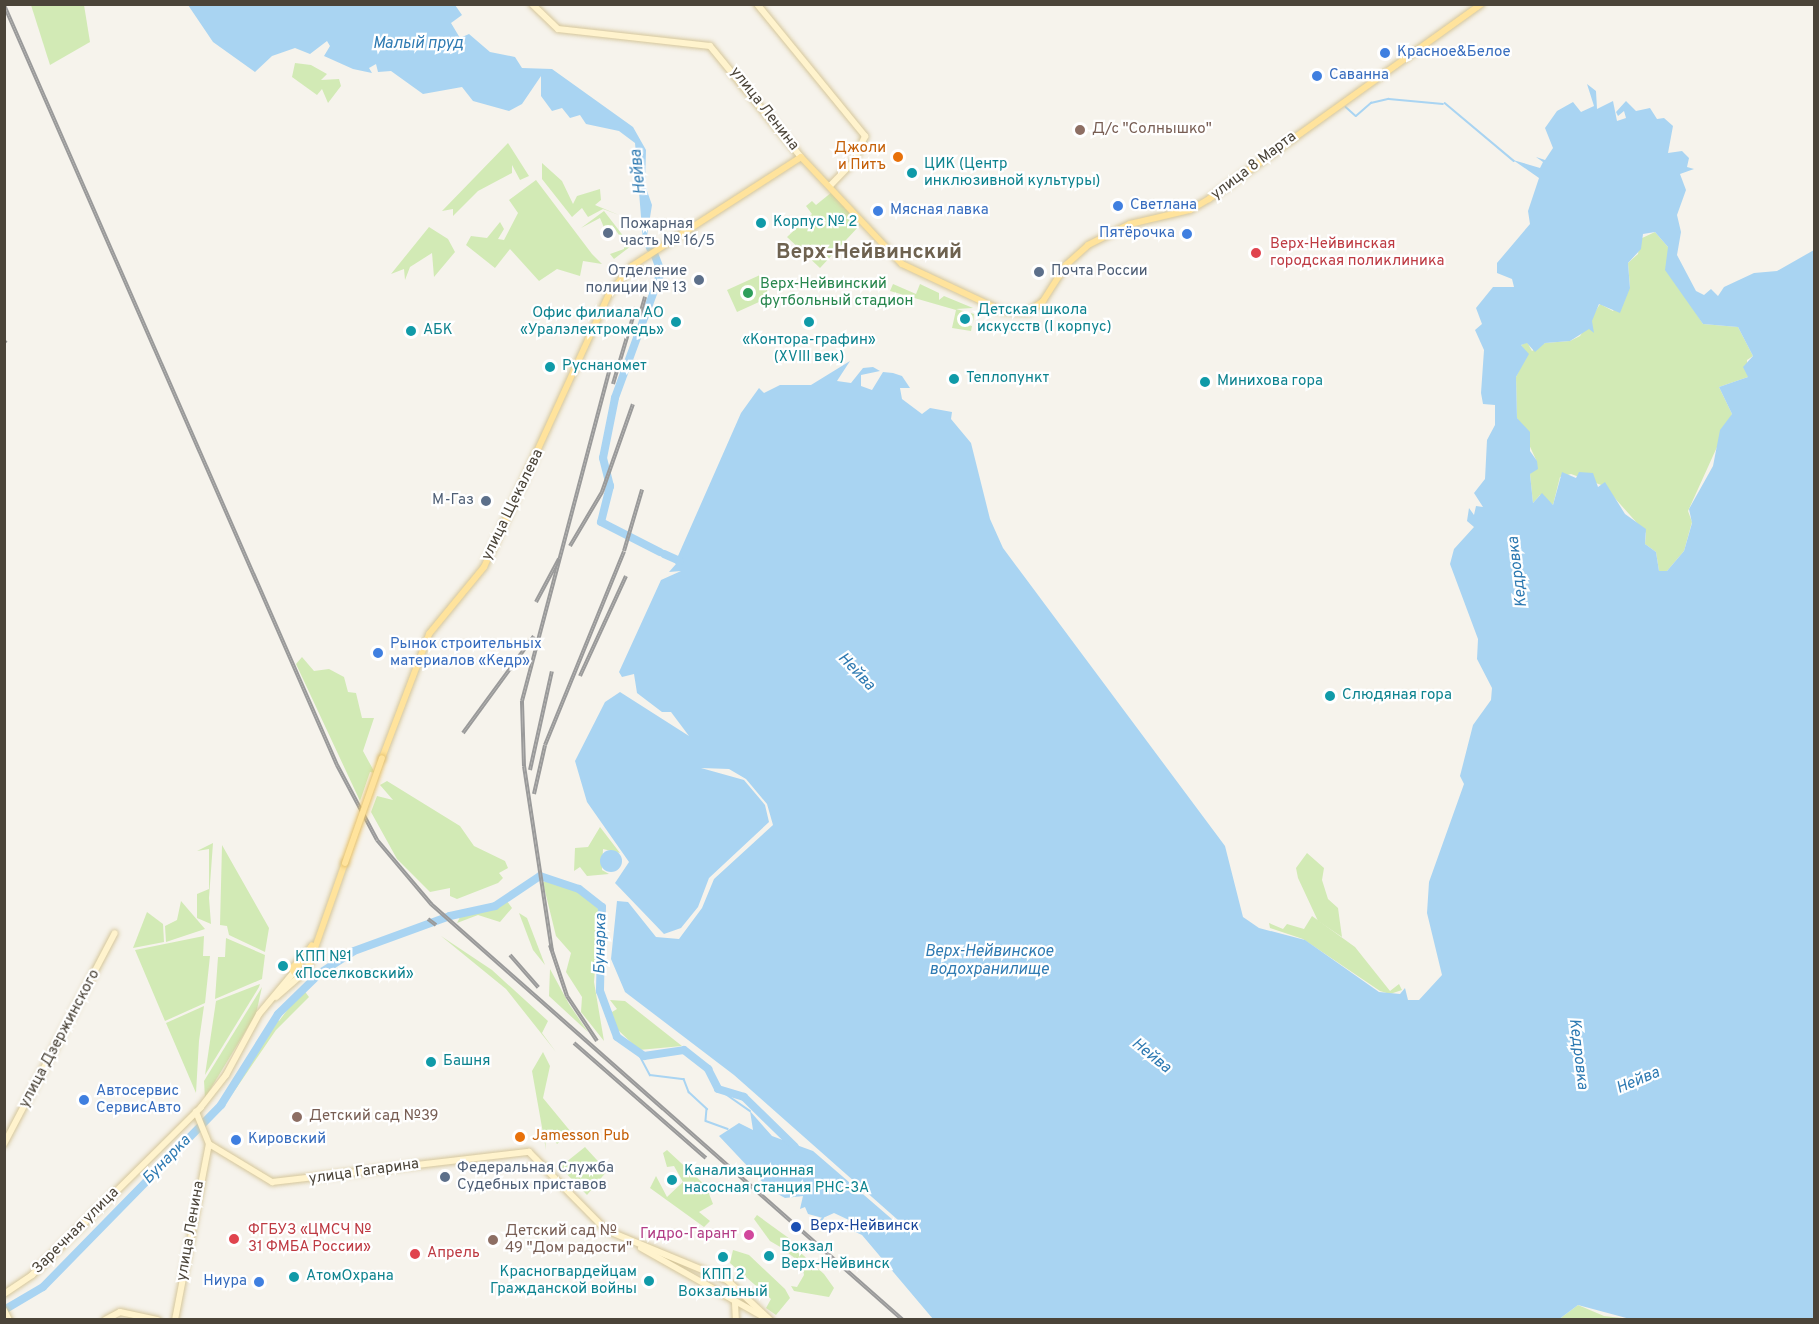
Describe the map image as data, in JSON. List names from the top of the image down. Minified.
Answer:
{"streets":{"main road":["улица Ленина","улица 8 Марта","улица Щекалева"],"street":["улица Дзержинского","улица Гагарина","Заречная улица"]},"crossings":[["улица Ленина","улица 8 Марта"],["улица Ленина","улица Щекалева"],["улица Ленина","улица Гагарина"]],"districts":["Верх-Нейвинский"],"water":["Малый пруд","Нейва","Кедровка","Бунарка","Верх-Нейвинское водохранилище"],"places":["Красное&Белое","Саванна","Д/с \"Солнышко\"","Джоли и Питъ","ЦИК (Центр инклюзивной культуры)","Светлана","Мясная лавка","Корпус № 2","Пожарная часть № 16/5","Пятёрочка","Верх-Нейвинская городская поликлиника","Почта России","Отделение полиции № 13","Верх-Нейвинский футбольный стадион","Детская школа искусств (I корпус)","Офис филиала АО «Уралэлектромедь»","«Контора-графин» (XVIII век)","АБК","Руснаномет","Теплопункт","Минихова гора","М-Газ","Рынок строительных материалов «Кедр»","Слюдяная гора","КПП №1 «Поселковский»","Башня","Автосервис СервисАвто","Детский сад №39","Jamesson Pub","Кировский","Федеральная Служба Судебных приставов","Канализационная насосная станция РНС-3А","Верх-Нейвинск","Гидро-Гарант","ФГБУЗ «ЦМСЧ № 31 ФМБА России»","Детский сад № 49 \"Дом радости\"","Апрель","Вокзал Верх-Нейвинск","КПП 2 Вокзальный","АтомОхрана","Красногвардейцам Гражданской войны","Ниура"]}
